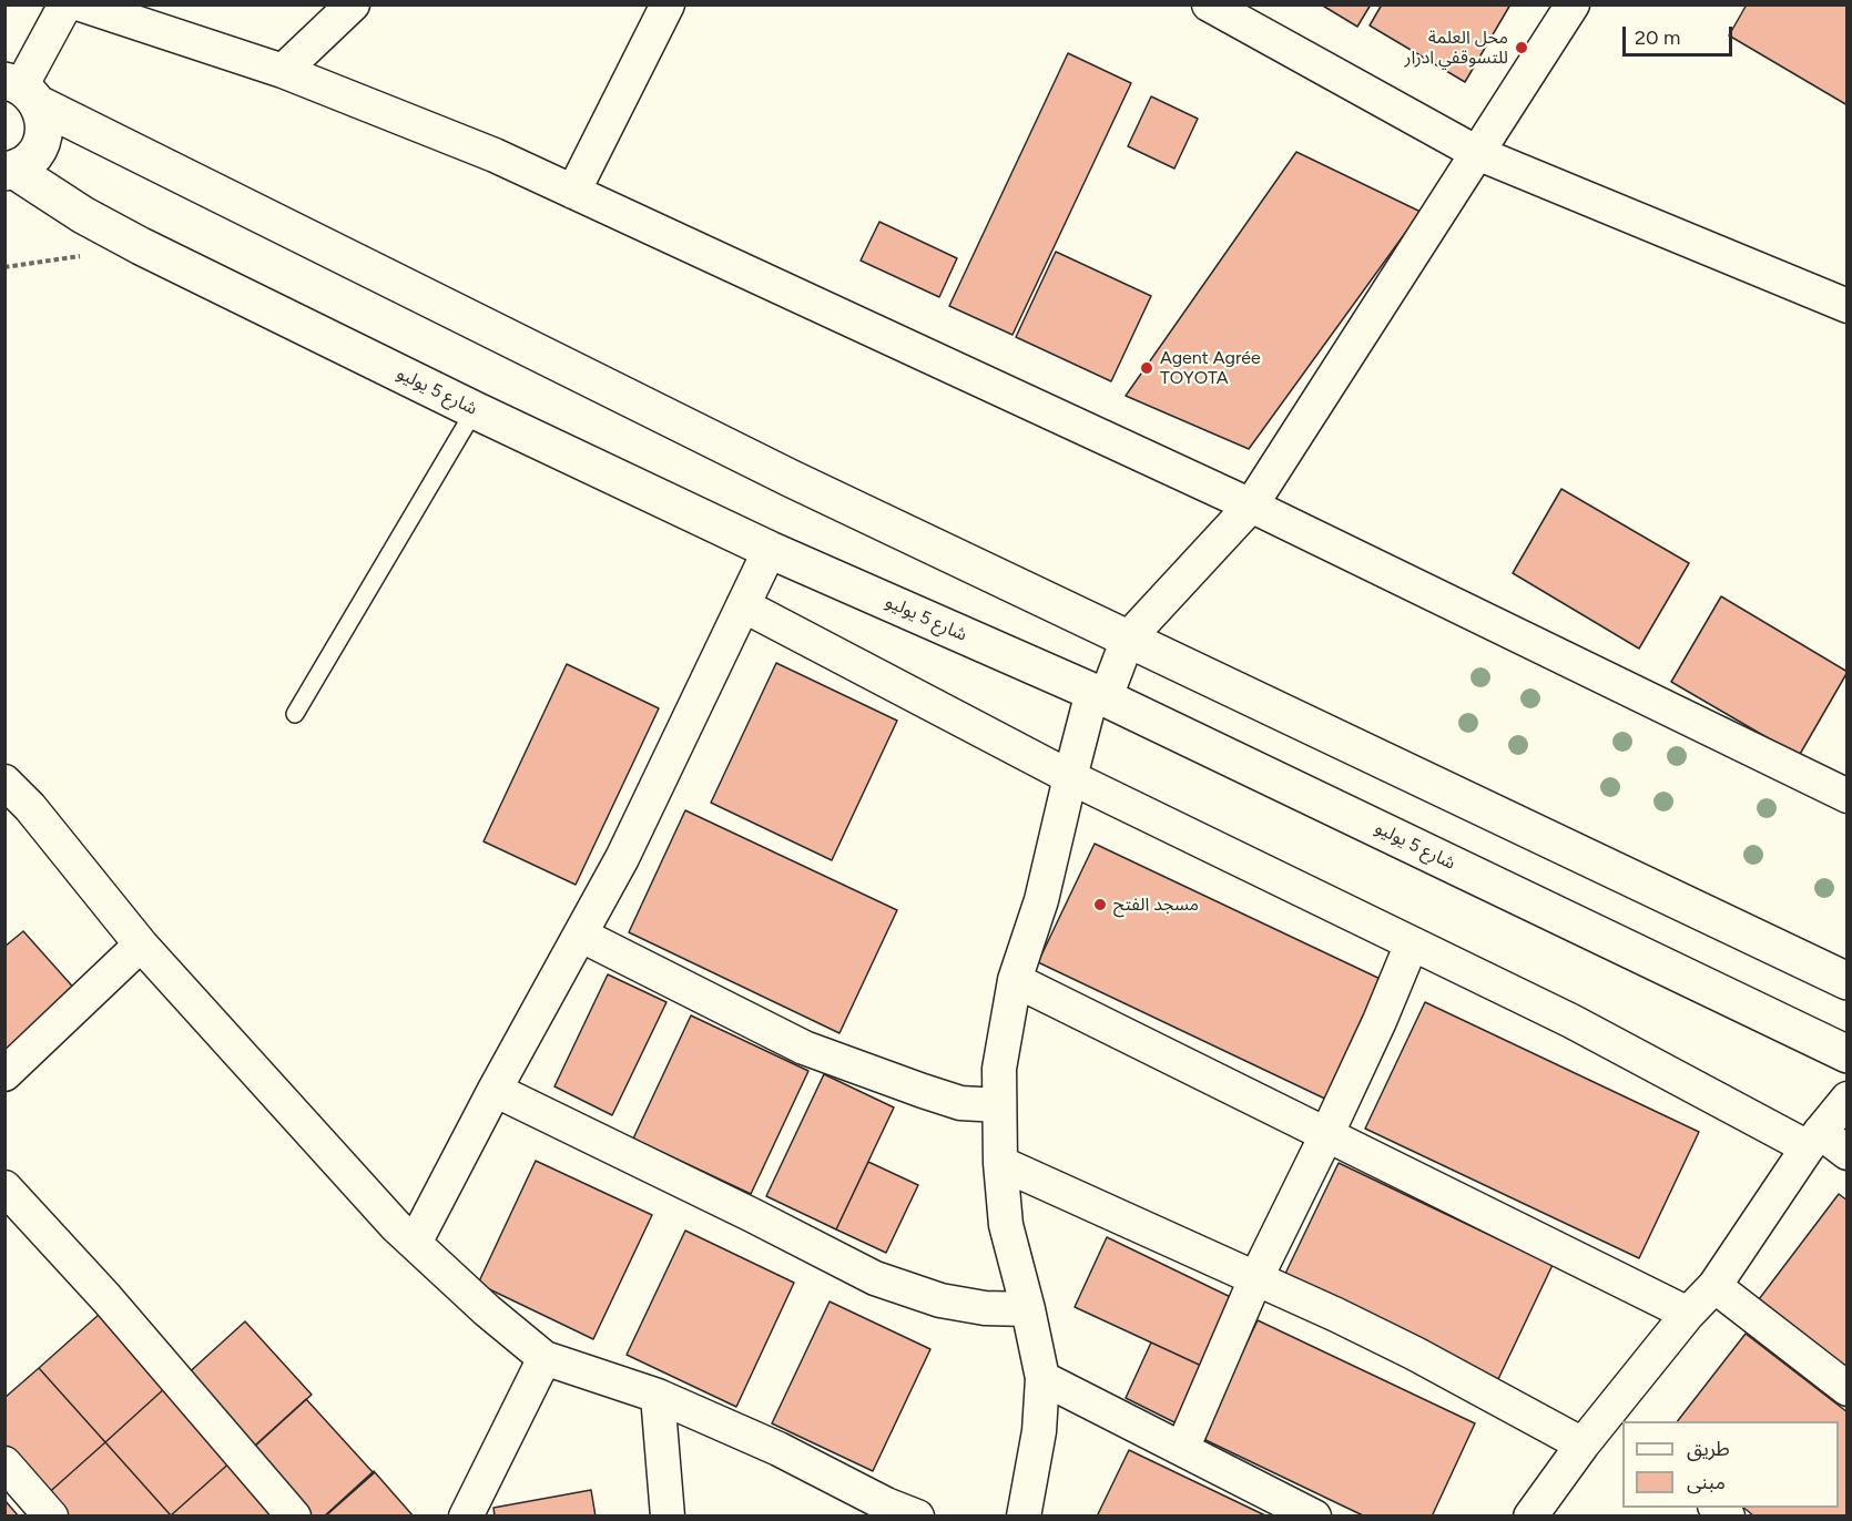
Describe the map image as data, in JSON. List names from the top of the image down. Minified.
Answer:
{"streets":{"main road":["شارع 5 يوليو"]},"places":["محل العلمة للتسوقفي ادرار","Agent Agrée TOYOTA","مسجد الفتح"],"legend":["طريق","مبنى"],"scale_bar":"20 m"}
